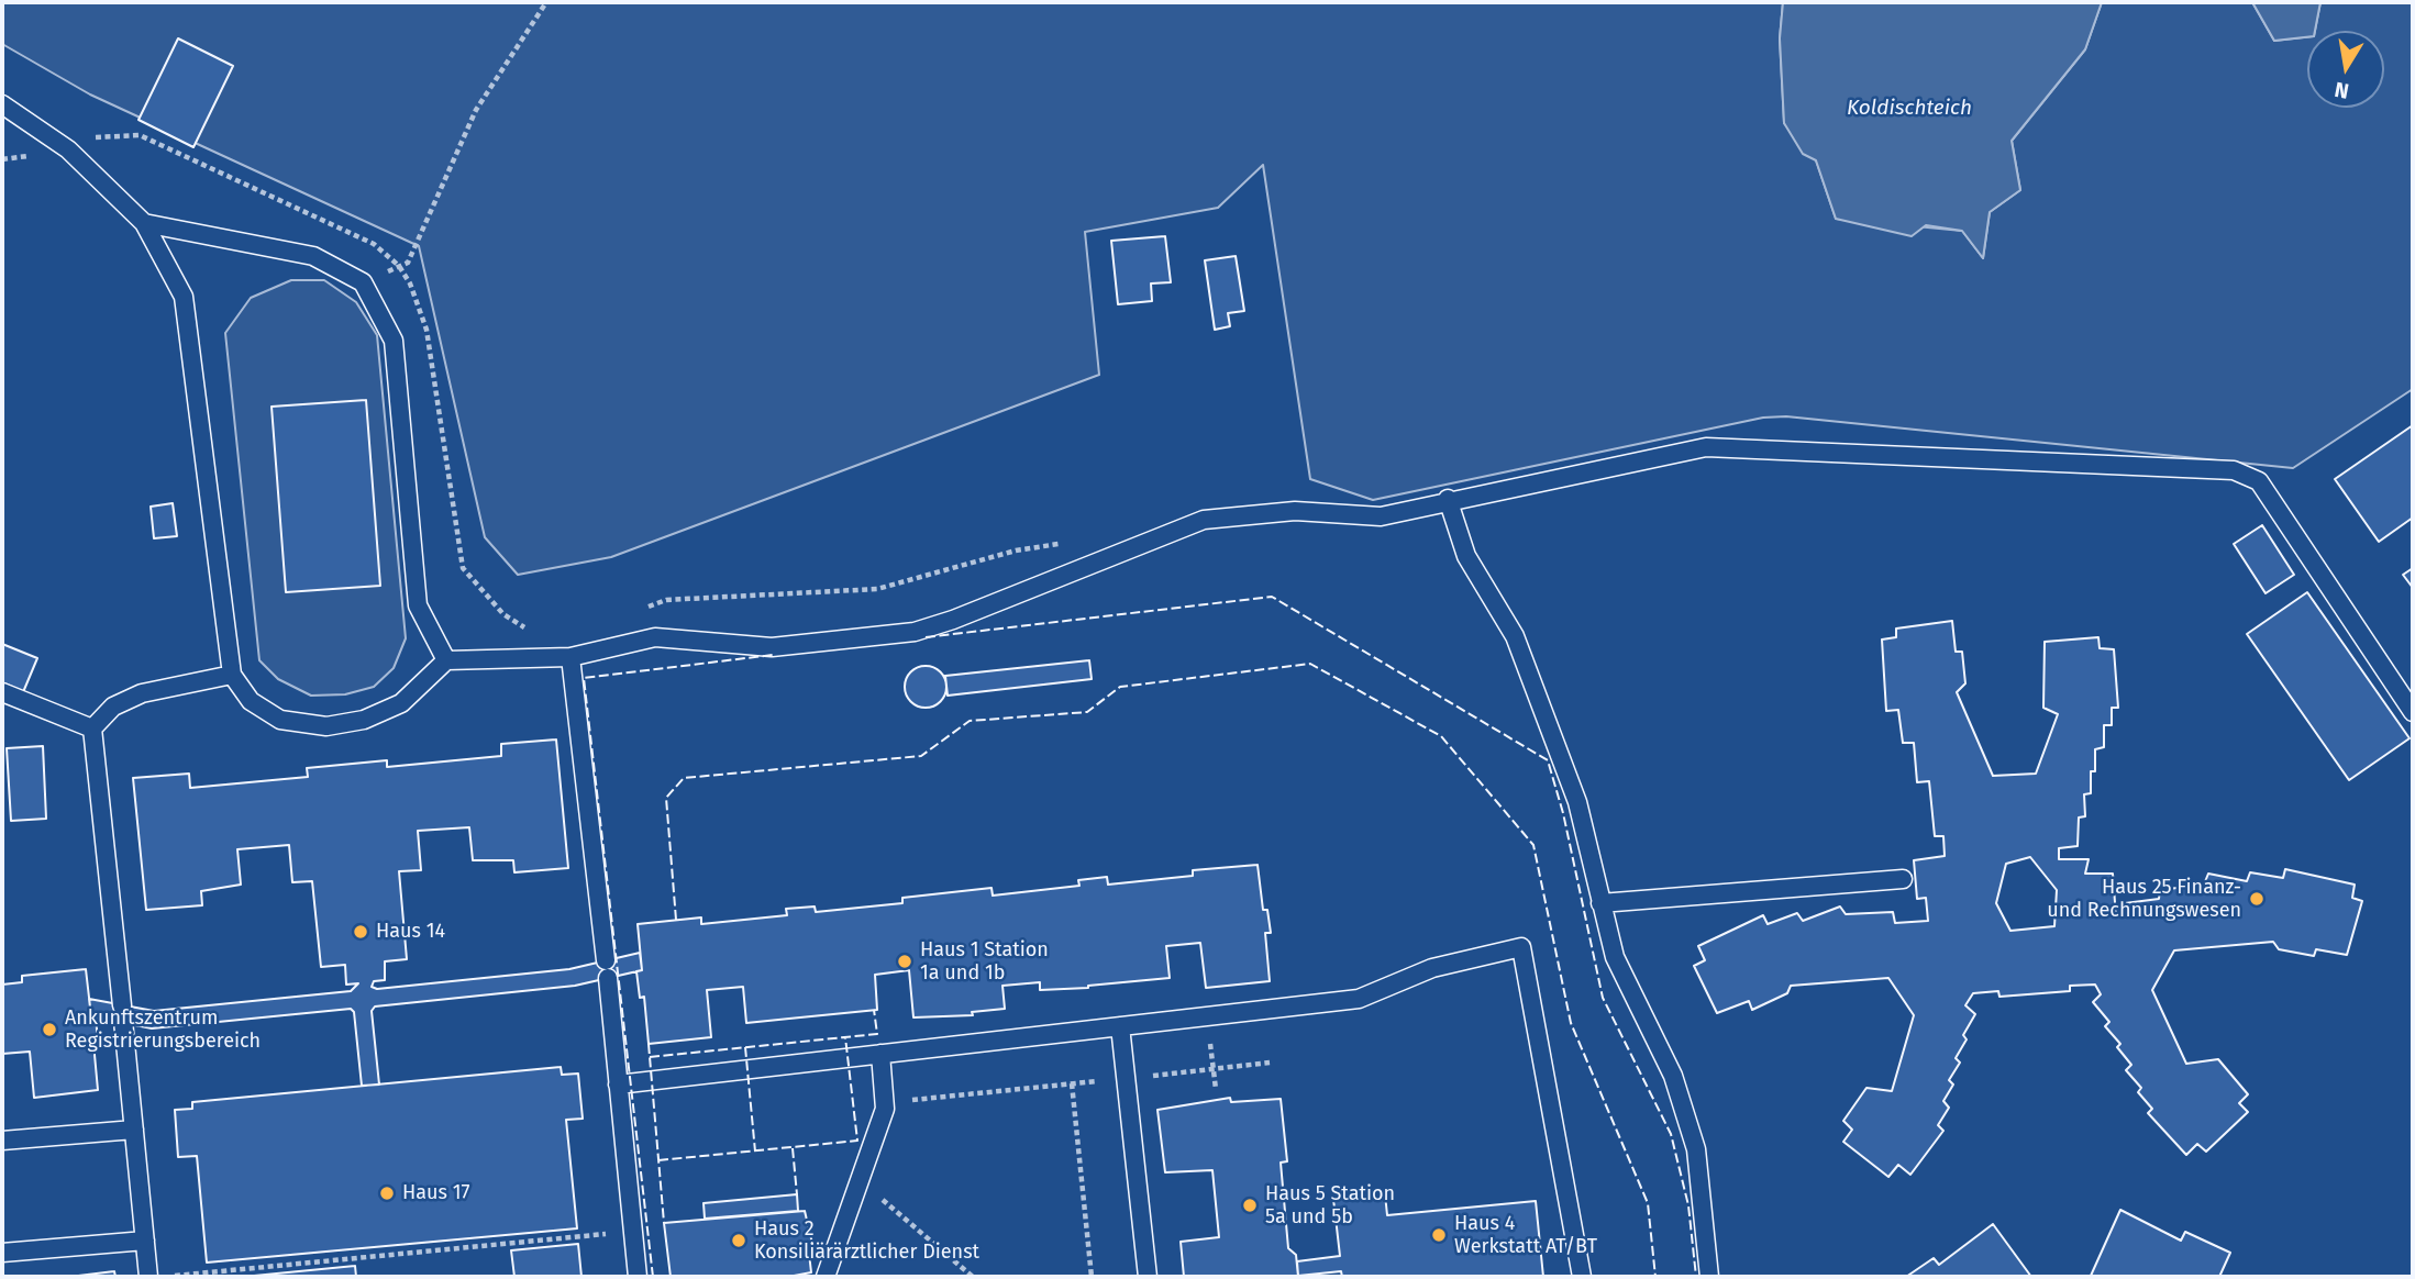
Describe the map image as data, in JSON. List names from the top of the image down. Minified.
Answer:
{"water":["Koldischteich"],"places":["Haus 25 Finanz- und Rechnungswesen","Haus 14","Haus 1 Station 1a und 1b","Ankunftszentrum Registrierungsbereich","Haus 17","Haus 5 Station 5a und 5b","Haus 4 Werkstatt AT/BT","Haus 2 Konsiliärärztlicher Dienst"],"north":"bottom"}
